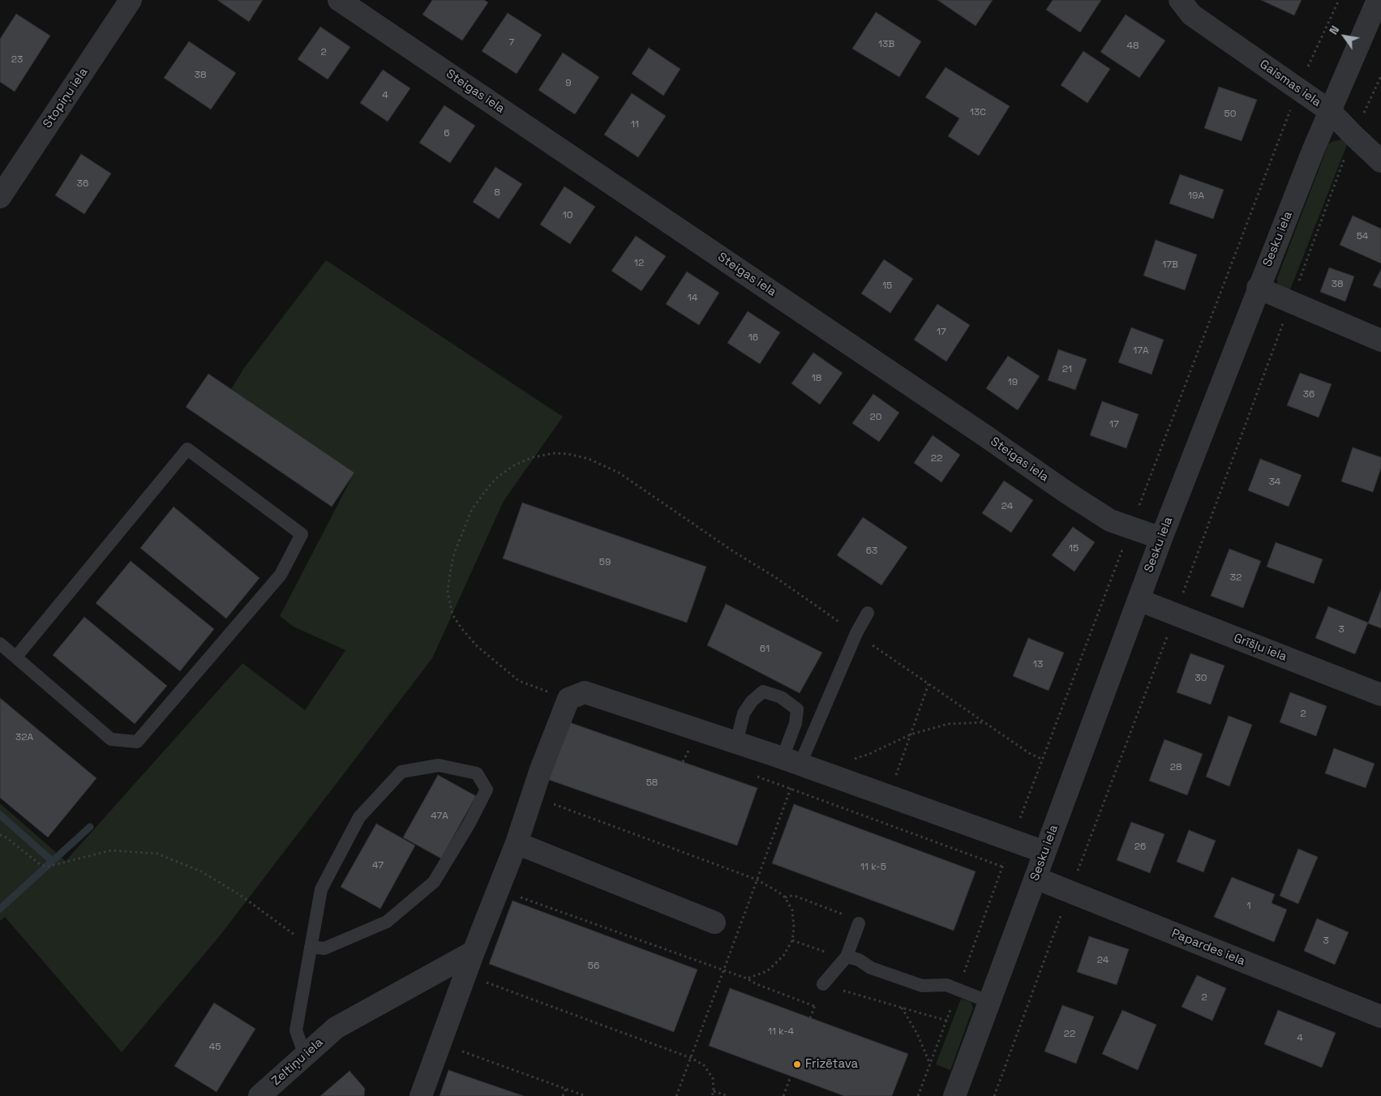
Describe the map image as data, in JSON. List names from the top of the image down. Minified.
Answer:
{"streets":{"street":["Gaismas iela","Steigas iela","Stopiņu iela","Sesku iela","Grīšļu iela","Papardes iela","Zeltiņu iela"]},"crossings":[["Gaismas iela","Sesku iela"],["Steigas iela","Sesku iela"],["Sesku iela","Grīšļu iela"],["Sesku iela","Papardes iela"]],"places":["Frizētava"],"house_numbers":["7","13B","48","2","23","38","9","4","13C","50","11","6","36","8","19A","10","54","12","17B","38","15","14","17","16","17A","21","18","19","36","20","17","22","34","24","15","63","59","32","3","61","13","30","2","32A","28","58","47A","26","47","11 k-5","1","3","24","56","2","11 k-4","22","4","45"],"north":"top left"}
